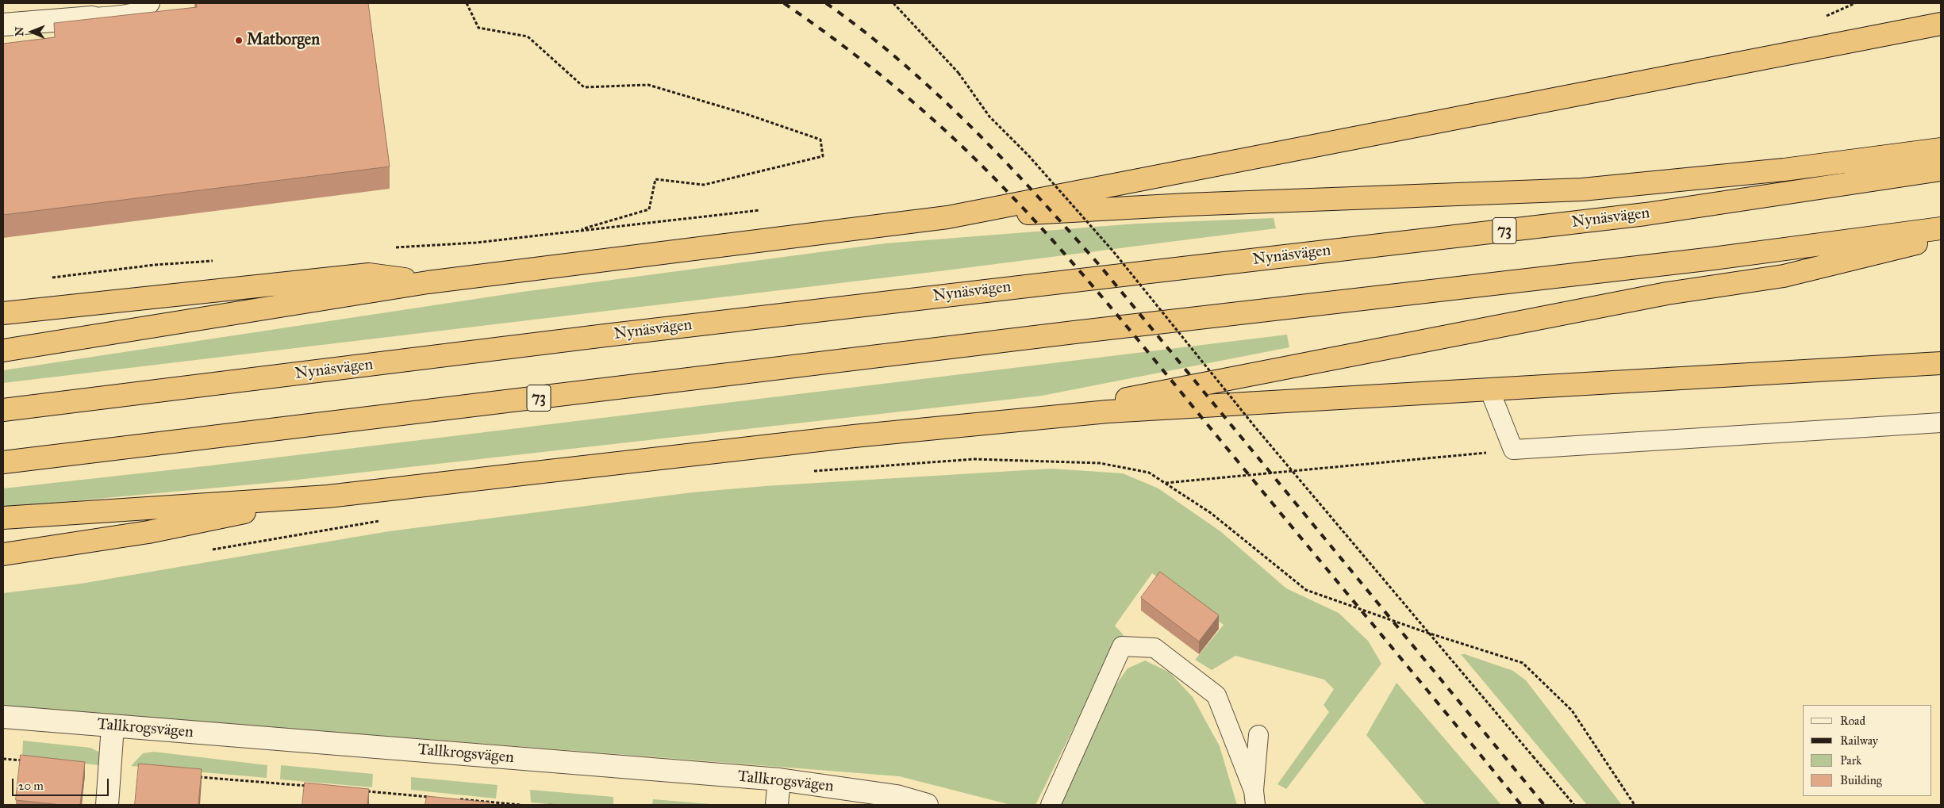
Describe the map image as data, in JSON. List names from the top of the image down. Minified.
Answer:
{"streets":{"highway":["Nynäsvägen","73"],"street":["Tallkrogsvägen"]},"places":["Matborgen"],"legend":["Road","Railway","Park","Building"],"scale_bar":"20 m","north":"left"}
